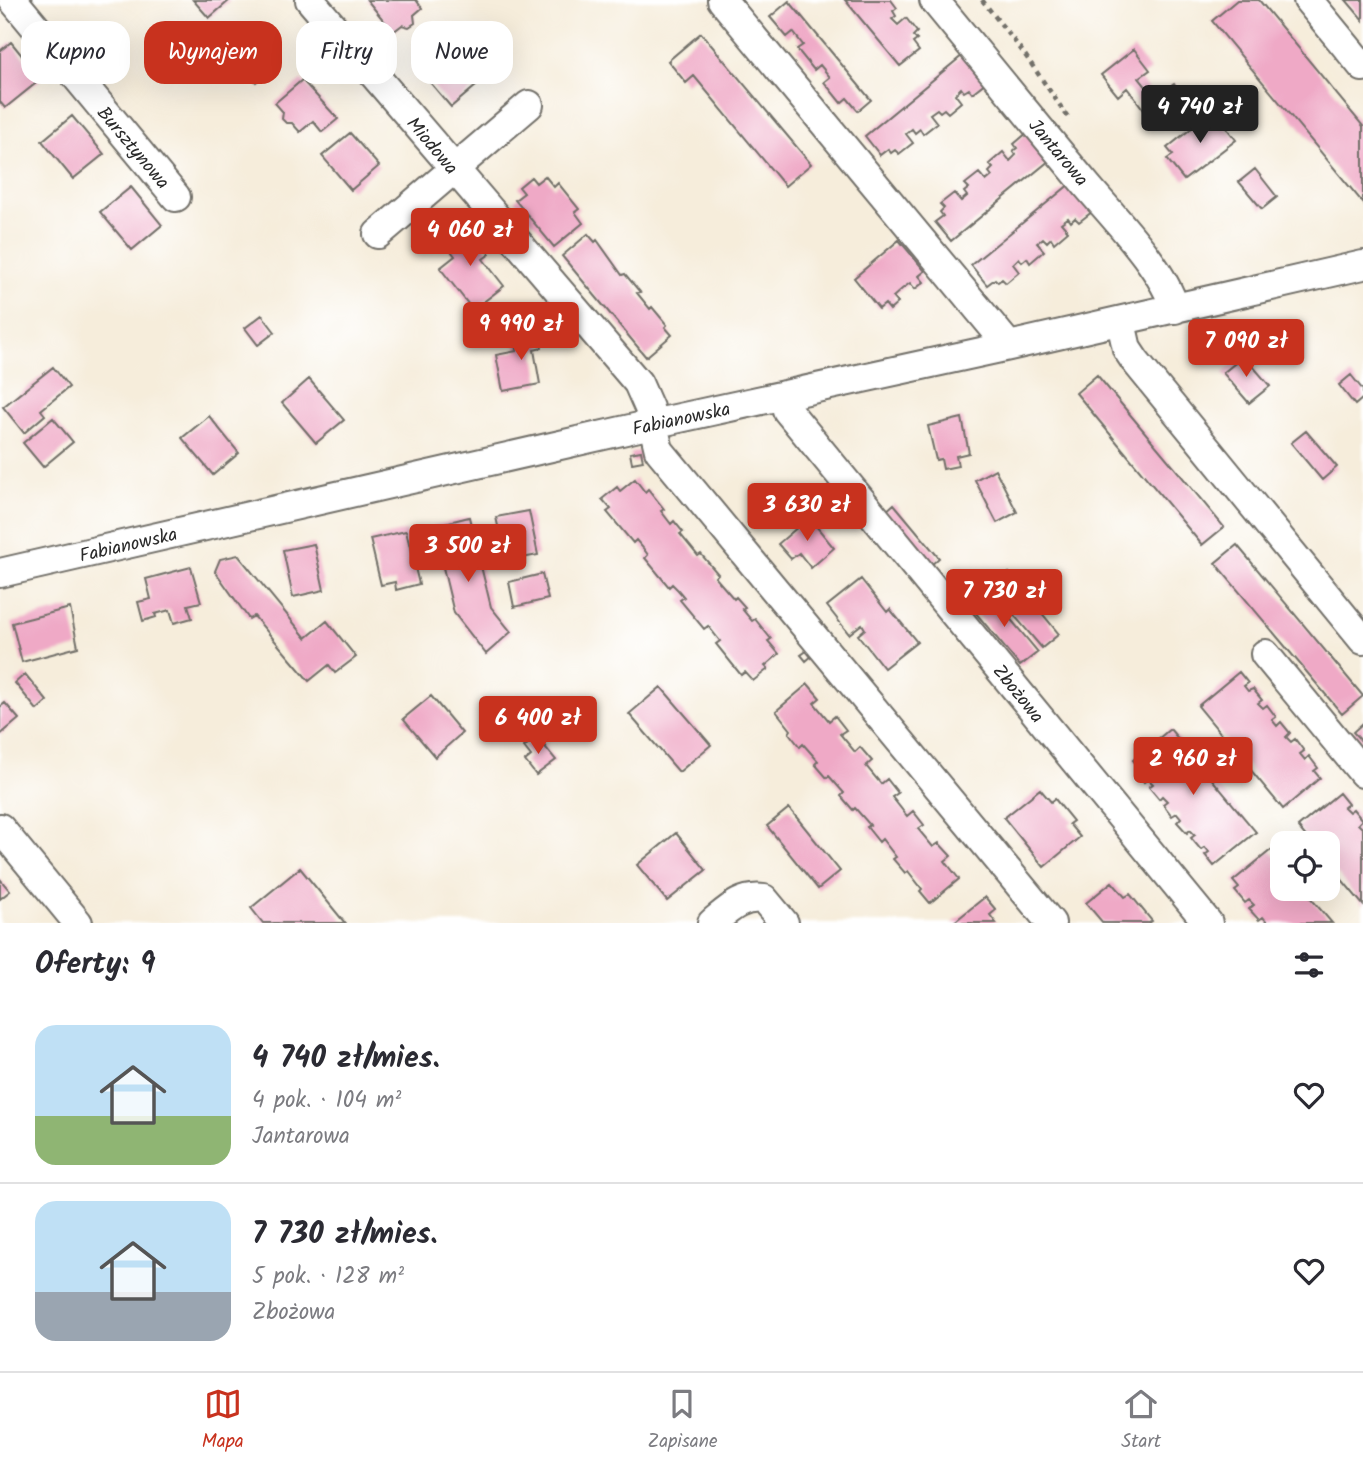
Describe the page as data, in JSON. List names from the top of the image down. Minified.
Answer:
{"streets":{"street":["Miodowa","Bursztynowa","Jantarowa","Fabianowska","Zbożowa"]},"crossings":[["Miodowa","Fabianowska"],["Jantarowa","Fabianowska"],["Fabianowska","Zbożowa"]],"page":{"chip":["Kupno","Wynajem","Filtry","Nowe"],"price":["4 740 zł","4 060 zł","9 990 zł","7 090 zł","3 630 zł","3 500 zł","7 730 zł","6 400 zł","2 960 zł"],"heading":"Oferty: 9","list":[{"name":"4 740 zł/mies.","note":"4 pok. · 104 m² · Jantarowa"},{"name":"7 730 zł/mies.","note":"5 pok. · 128 m² · Zbożowa"}],"tabs":["Mapa","Zapisane","Start"]}}
